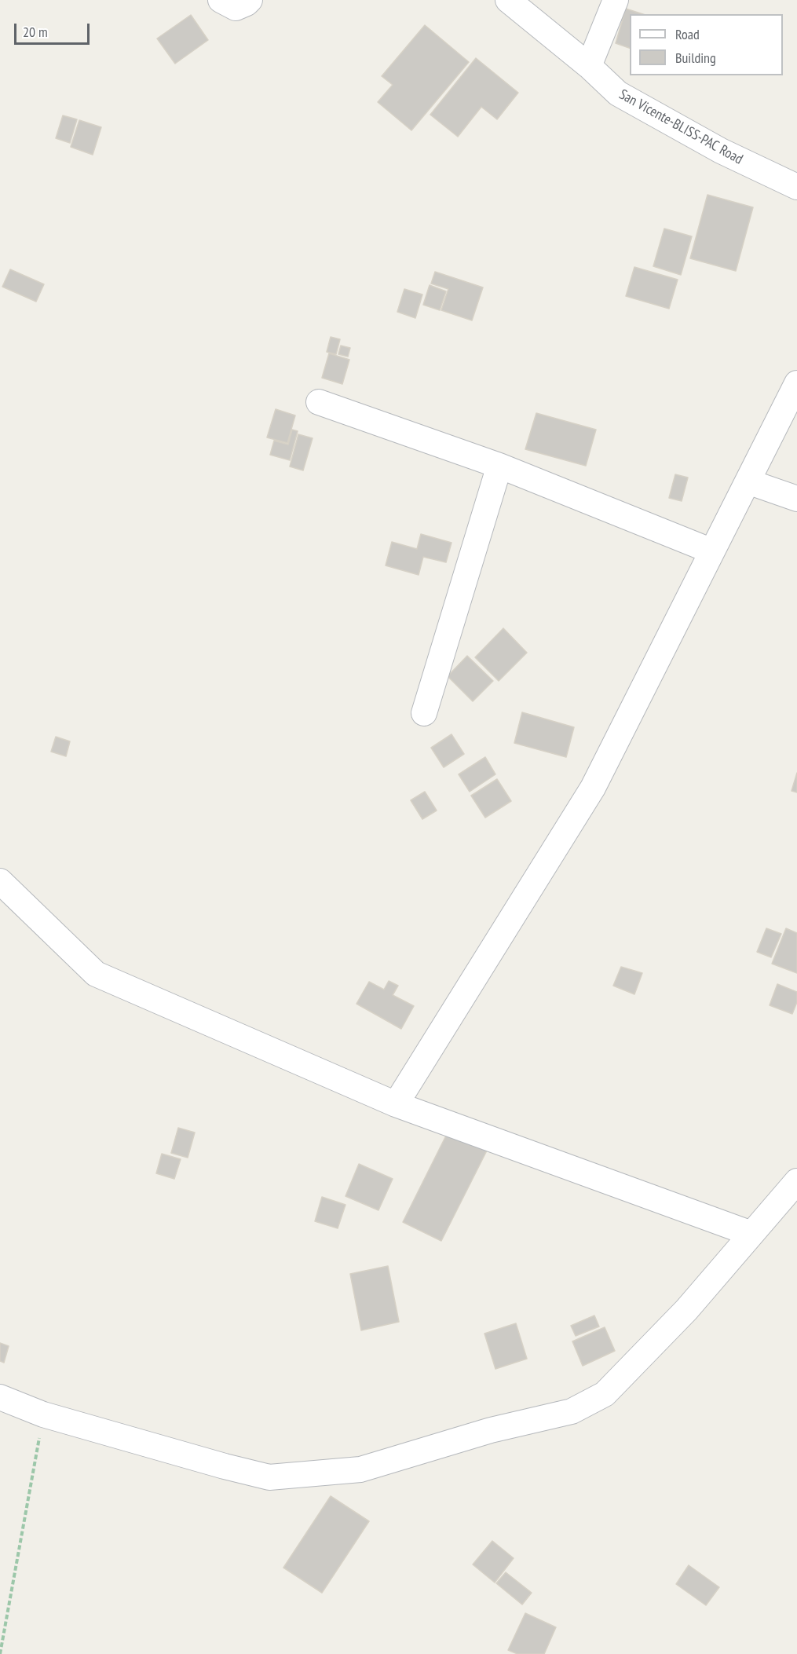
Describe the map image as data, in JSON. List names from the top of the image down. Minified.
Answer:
{"streets":{"street":["San Vicente-BLISS-PAC Road"]},"legend":["Road","Building"],"scale_bar":"20 m"}
